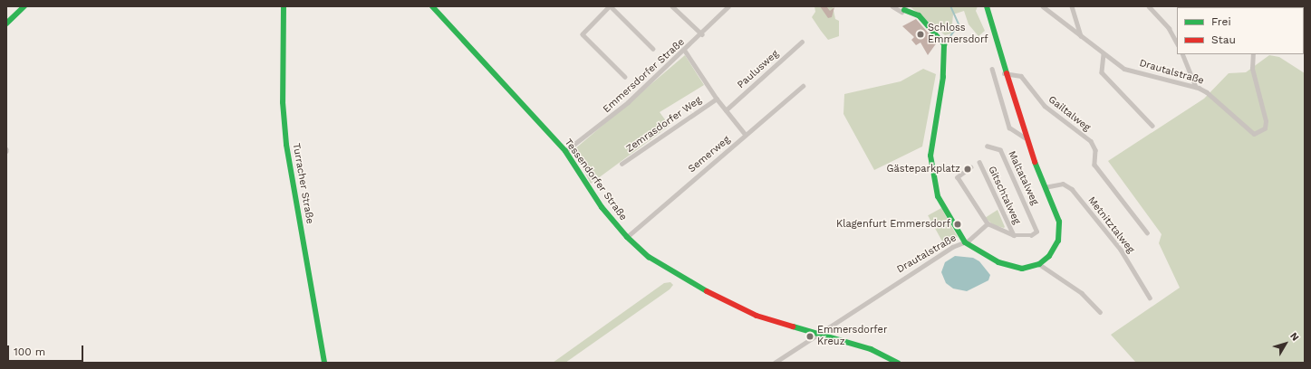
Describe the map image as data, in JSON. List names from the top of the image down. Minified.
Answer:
{"streets":{"street":["Paulusweg","Drautalstraße","Emmersdorfer Straße","Gailtalweg","Zemrasdorfer Weg","Semerweg","Maltatalweg","Tessendorfer Straße","Turracher Straße","Gitschtalweg","Metnitztalweg"]},"crossings":[["Drautalstraße","Tessendorfer Straße"],["Emmersdorfer Straße","Tessendorfer Straße"],["Semerweg","Tessendorfer Straße"],["Maltatalweg","Gitschtalweg"]],"places":["Schloss Emmersdorf","Gästeparkplatz","Klagenfurt Emmersdorf","Emmersdorfer Kreuz"],"legend":["Frei","Stau"],"scale_bar":"100 m","north":"top right"}
